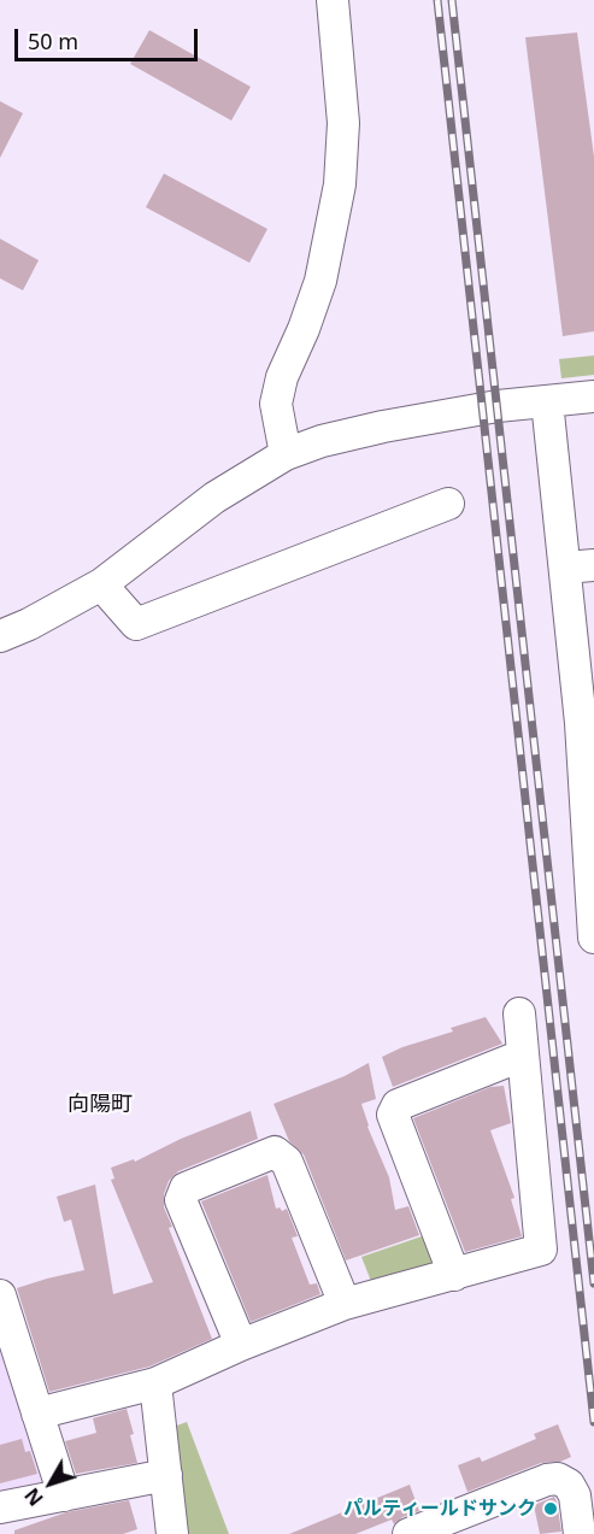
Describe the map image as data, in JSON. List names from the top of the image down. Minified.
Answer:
{"districts":["向陽町"],"places":["パルティールドサンク"],"scale_bar":"50 m","north":"bottom left"}
